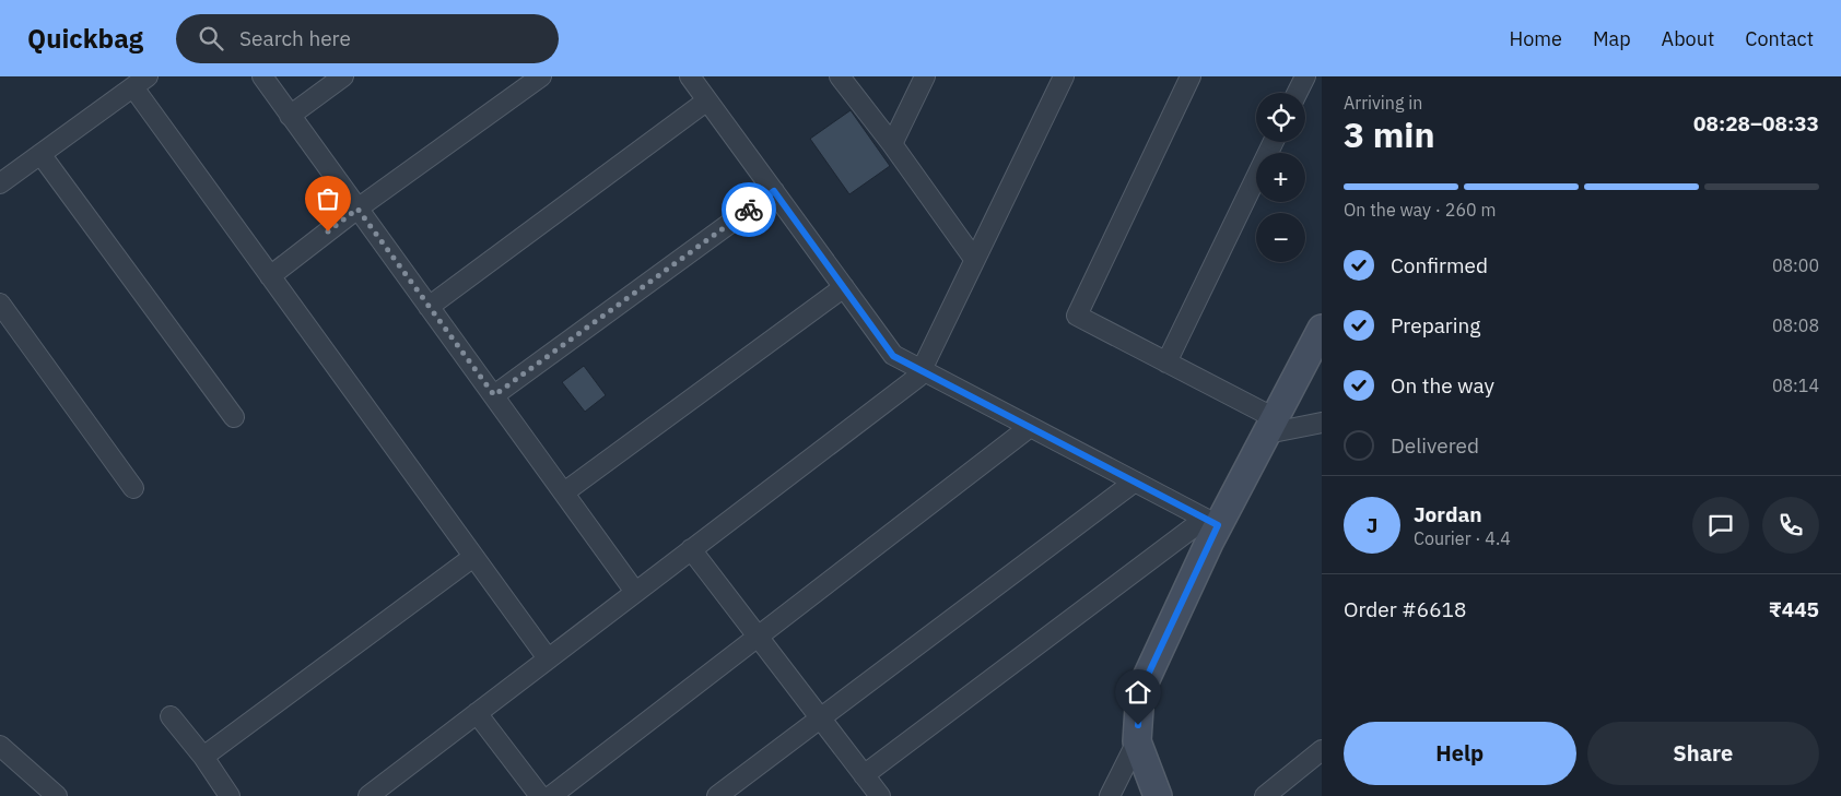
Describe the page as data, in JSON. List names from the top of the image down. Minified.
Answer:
{"page":{"header":"Quickbag","search":"Search here","nav":["Home","Map","About","Contact"],"heading":["3 min","Arriving in","08:28–08:33"],"panel":["Jordan","Courier · 4.4","Order #6618","₹445"],"map_buttons":["+","−"],"bar":"On the way · 260 m","list":[["Confirmed","08:00"],["Preparing","08:08"],["On the way","08:14"],"Delivered"],"round":"J","buttons":["Help","Share"]}}
